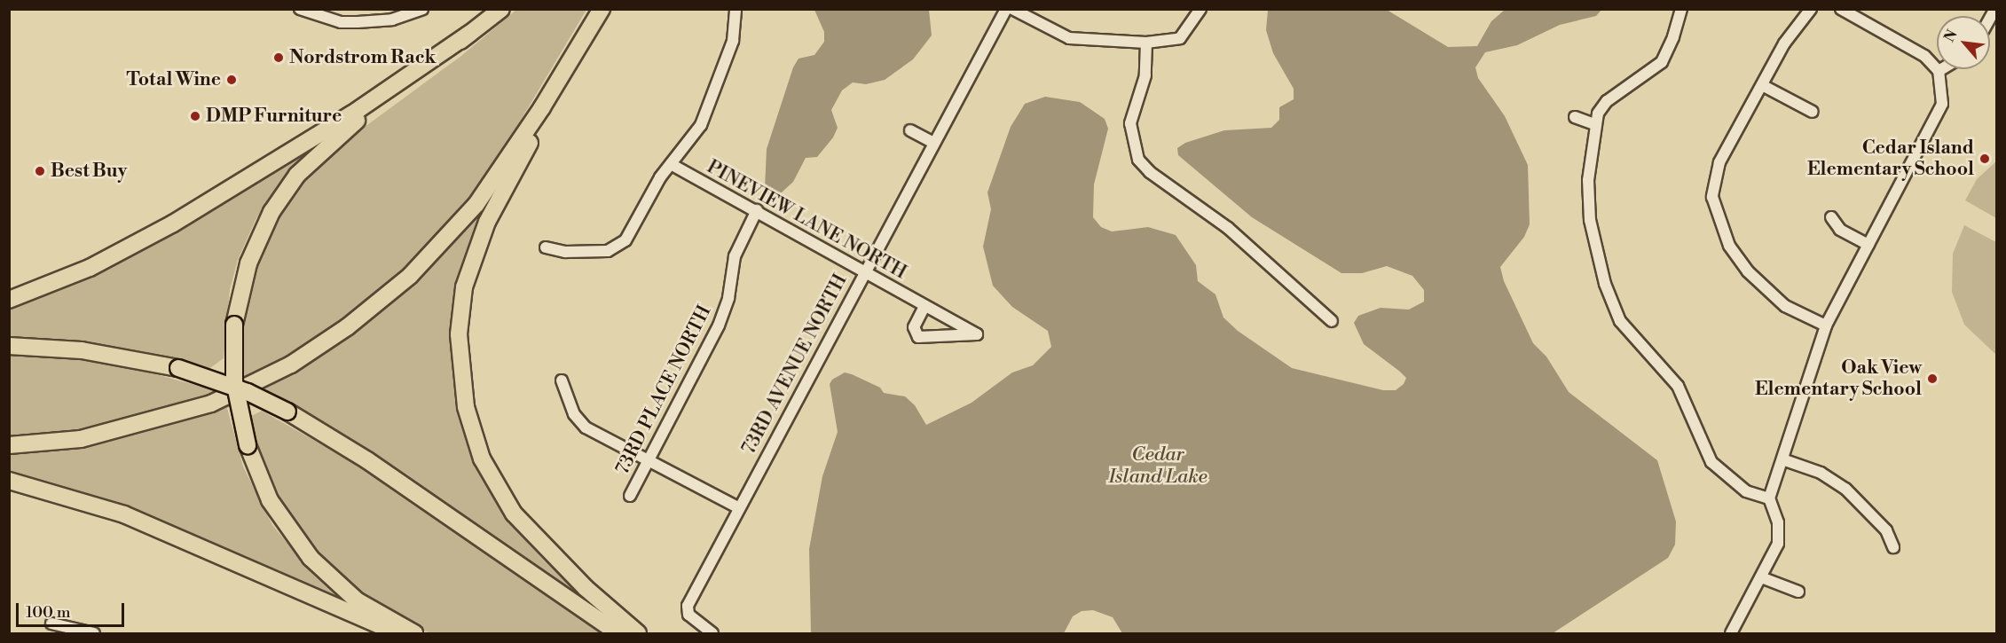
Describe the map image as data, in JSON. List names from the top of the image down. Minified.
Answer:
{"streets":{"street":["PINEVIEW LANE NORTH","73RD AVENUE NORTH","73RD PLACE NORTH"]},"crossings":[["PINEVIEW LANE NORTH","73RD AVENUE NORTH"],["PINEVIEW LANE NORTH","73RD PLACE NORTH"]],"water":["Cedar Island Lake"],"places":["Nordstrom Rack","Total Wine","DMP Furniture","Cedar Island Elementary School","Best Buy","Oak View Elementary School"],"scale_bar":"100 m","north":"top left"}
